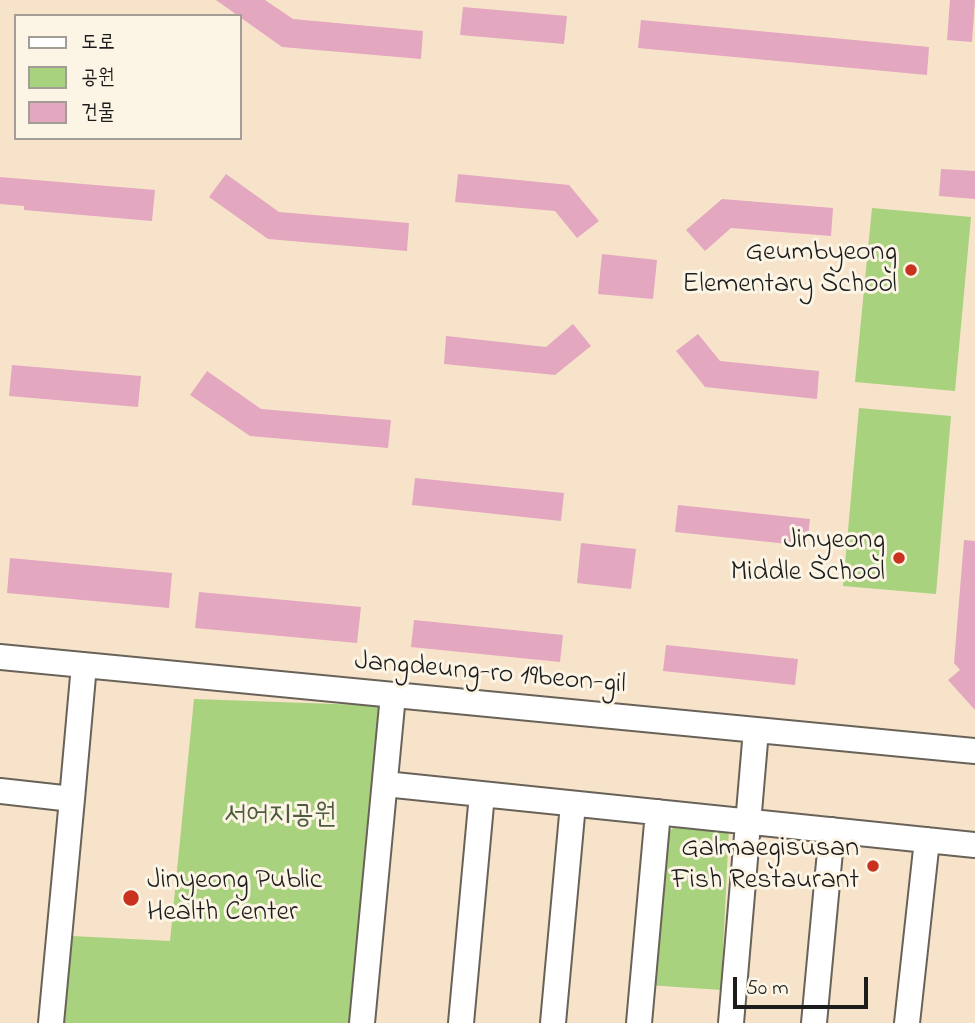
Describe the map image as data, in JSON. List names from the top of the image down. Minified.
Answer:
{"streets":{"street":["Jangdeung-ro 19beon-gil"]},"parks":["서어지공원"],"places":["Geumbyeong Elementary School","Jinyeong Middle School","Galmaegisusan Fish Restaurant","Jinyeong Public Health Center"],"legend":["도로","공원","건물"],"scale_bar":"50 m"}
